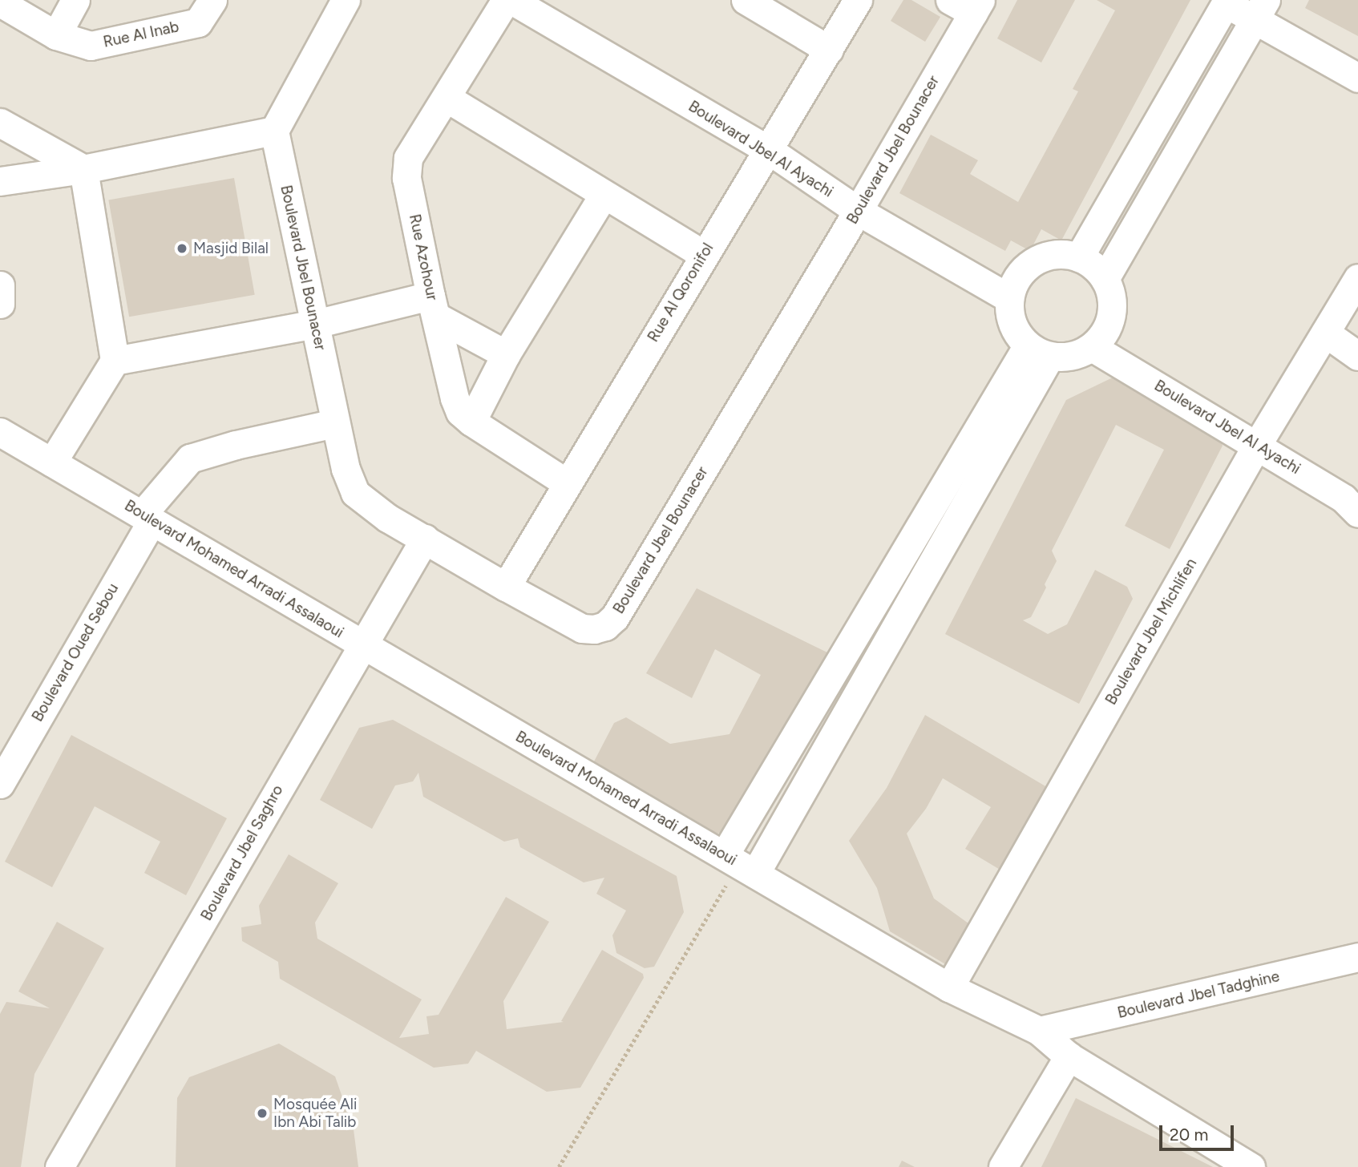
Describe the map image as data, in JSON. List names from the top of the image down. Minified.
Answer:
{"streets":{"street":["Rue Al Inab","Boulevard Jbel Al Ayachi","Boulevard Jbel Bounacer","Rue Azohour","Rue Al Qoronifol","Boulevard Mohamed Arradi Assalaoui","Boulevard Jbel Michlifen","Boulevard Oued Sebou","Boulevard Jbel Saghro","Boulevard Jbel Tadghine"]},"crossings":[["Boulevard Jbel Al Ayachi","Boulevard Jbel Bounacer"],["Boulevard Jbel Al Ayachi","Rue Al Qoronifol"],["Boulevard Jbel Al Ayachi","Boulevard Jbel Michlifen"],["Boulevard Jbel Bounacer","Rue Al Qoronifol"],["Boulevard Jbel Bounacer","Boulevard Oued Sebou"],["Boulevard Jbel Bounacer","Boulevard Jbel Saghro"],["Rue Azohour","Rue Al Qoronifol"],["Boulevard Mohamed Arradi Assalaoui","Boulevard Jbel Michlifen"],["Boulevard Mohamed Arradi Assalaoui","Boulevard Oued Sebou"],["Boulevard Mohamed Arradi Assalaoui","Boulevard Jbel Saghro"],["Boulevard Mohamed Arradi Assalaoui","Boulevard Jbel Tadghine"]],"places":["Masjid Bilal","Mosquée Ali Ibn Abi Talib"],"scale_bar":"20 m"}
